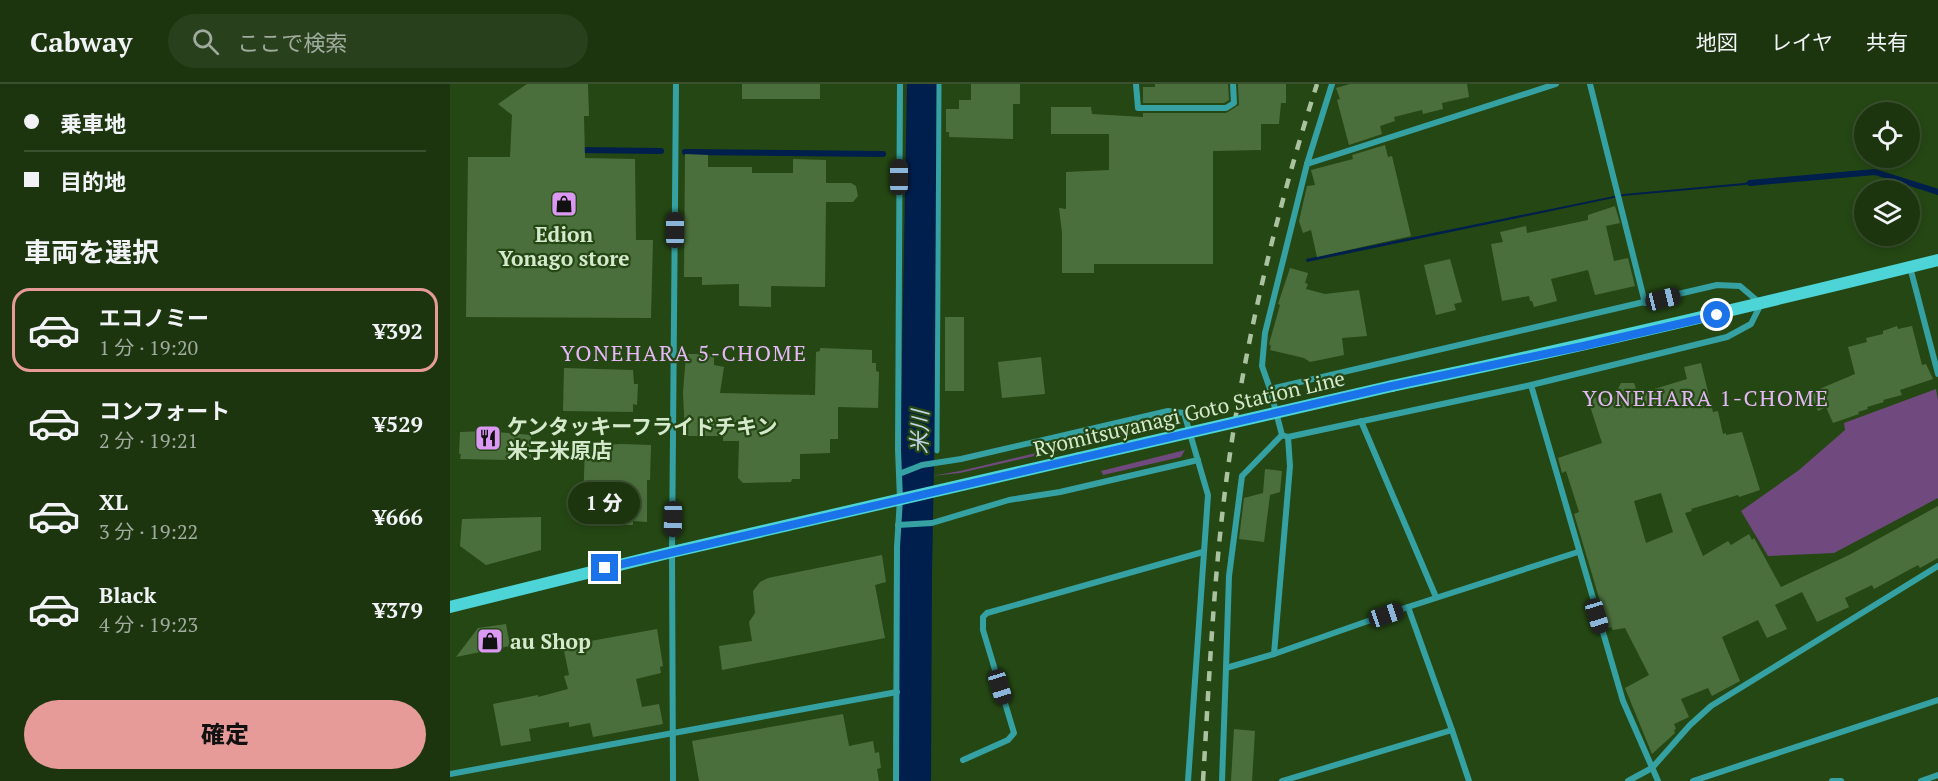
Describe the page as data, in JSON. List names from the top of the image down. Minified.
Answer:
{"streets":{"main road":["Ryomitsuyanagi Goto Station Line"]},"districts":["YONEHARA 5-CHOME","YONEHARA 1-CHOME"],"water":["米川"],"places":{"shop":["Edion Yonago store","au Shop"],"restaurant":["ケンタッキーフライドチキン 米子米原店"]},"page":{"header":"Cabway","search":"ここで検索","nav":["地図","レイヤ","共有"],"banner":["乗車地","目的地"],"heading":"車両を選択","list":[{"name":"エコノミー","note":"1 分 · 19:20","value":"¥392"},{"name":"コンフォート","note":"2 分 · 19:21","value":"¥529"},{"name":"XL","note":"3 分 · 19:22","value":"¥666"},{"name":"Black","note":"4 分 · 19:23","value":"¥379"}],"bubble":"1 分","buttons":"確定"}}
